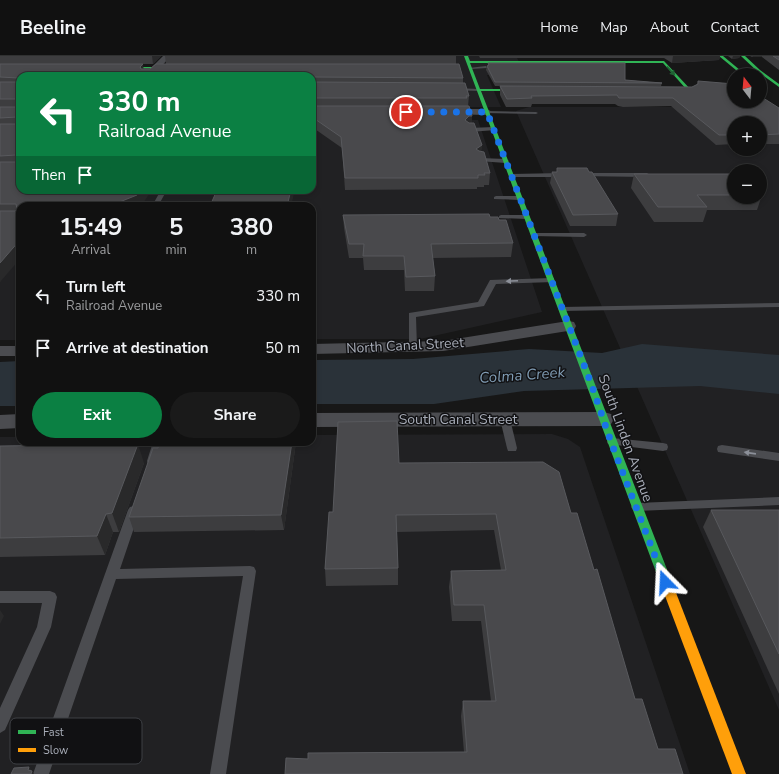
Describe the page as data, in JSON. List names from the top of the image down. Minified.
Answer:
{"streets":{"street":["North Canal Street","South Canal Street","South Linden Avenue"]},"crossings":[["North Canal Street","South Linden Avenue"],["South Canal Street","South Linden Avenue"]],"water":["Colma Creek"],"legend":["Fast","Slow"],"north":"top","page":{"header":"Beeline","nav":["Home","Map","About","Contact"],"map_buttons":["+","−"],"turn":["330 m","Railroad Avenue"],"then":"Then","eta":["15:49","Arrival","5","min","380","m"],"list":[{"name":"Turn left","note":"Railroad Avenue","value":"330 m"},{"name":"Arrive at destination","value":"50 m"}],"buttons":["Exit","Share"]}}
